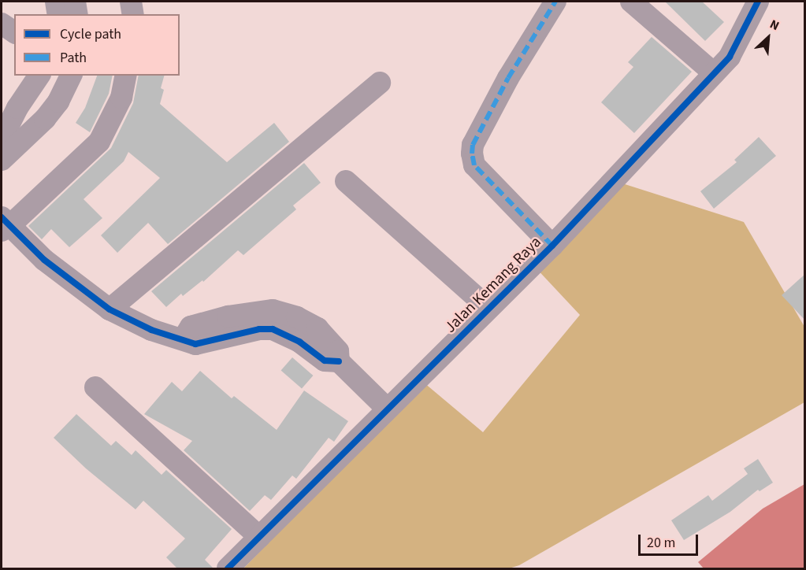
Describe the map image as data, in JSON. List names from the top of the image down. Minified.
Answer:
{"streets":{"street":["Jalan Kemang Raya"]},"legend":["Cycle path","Path"],"scale_bar":"20 m","north":"top right"}
